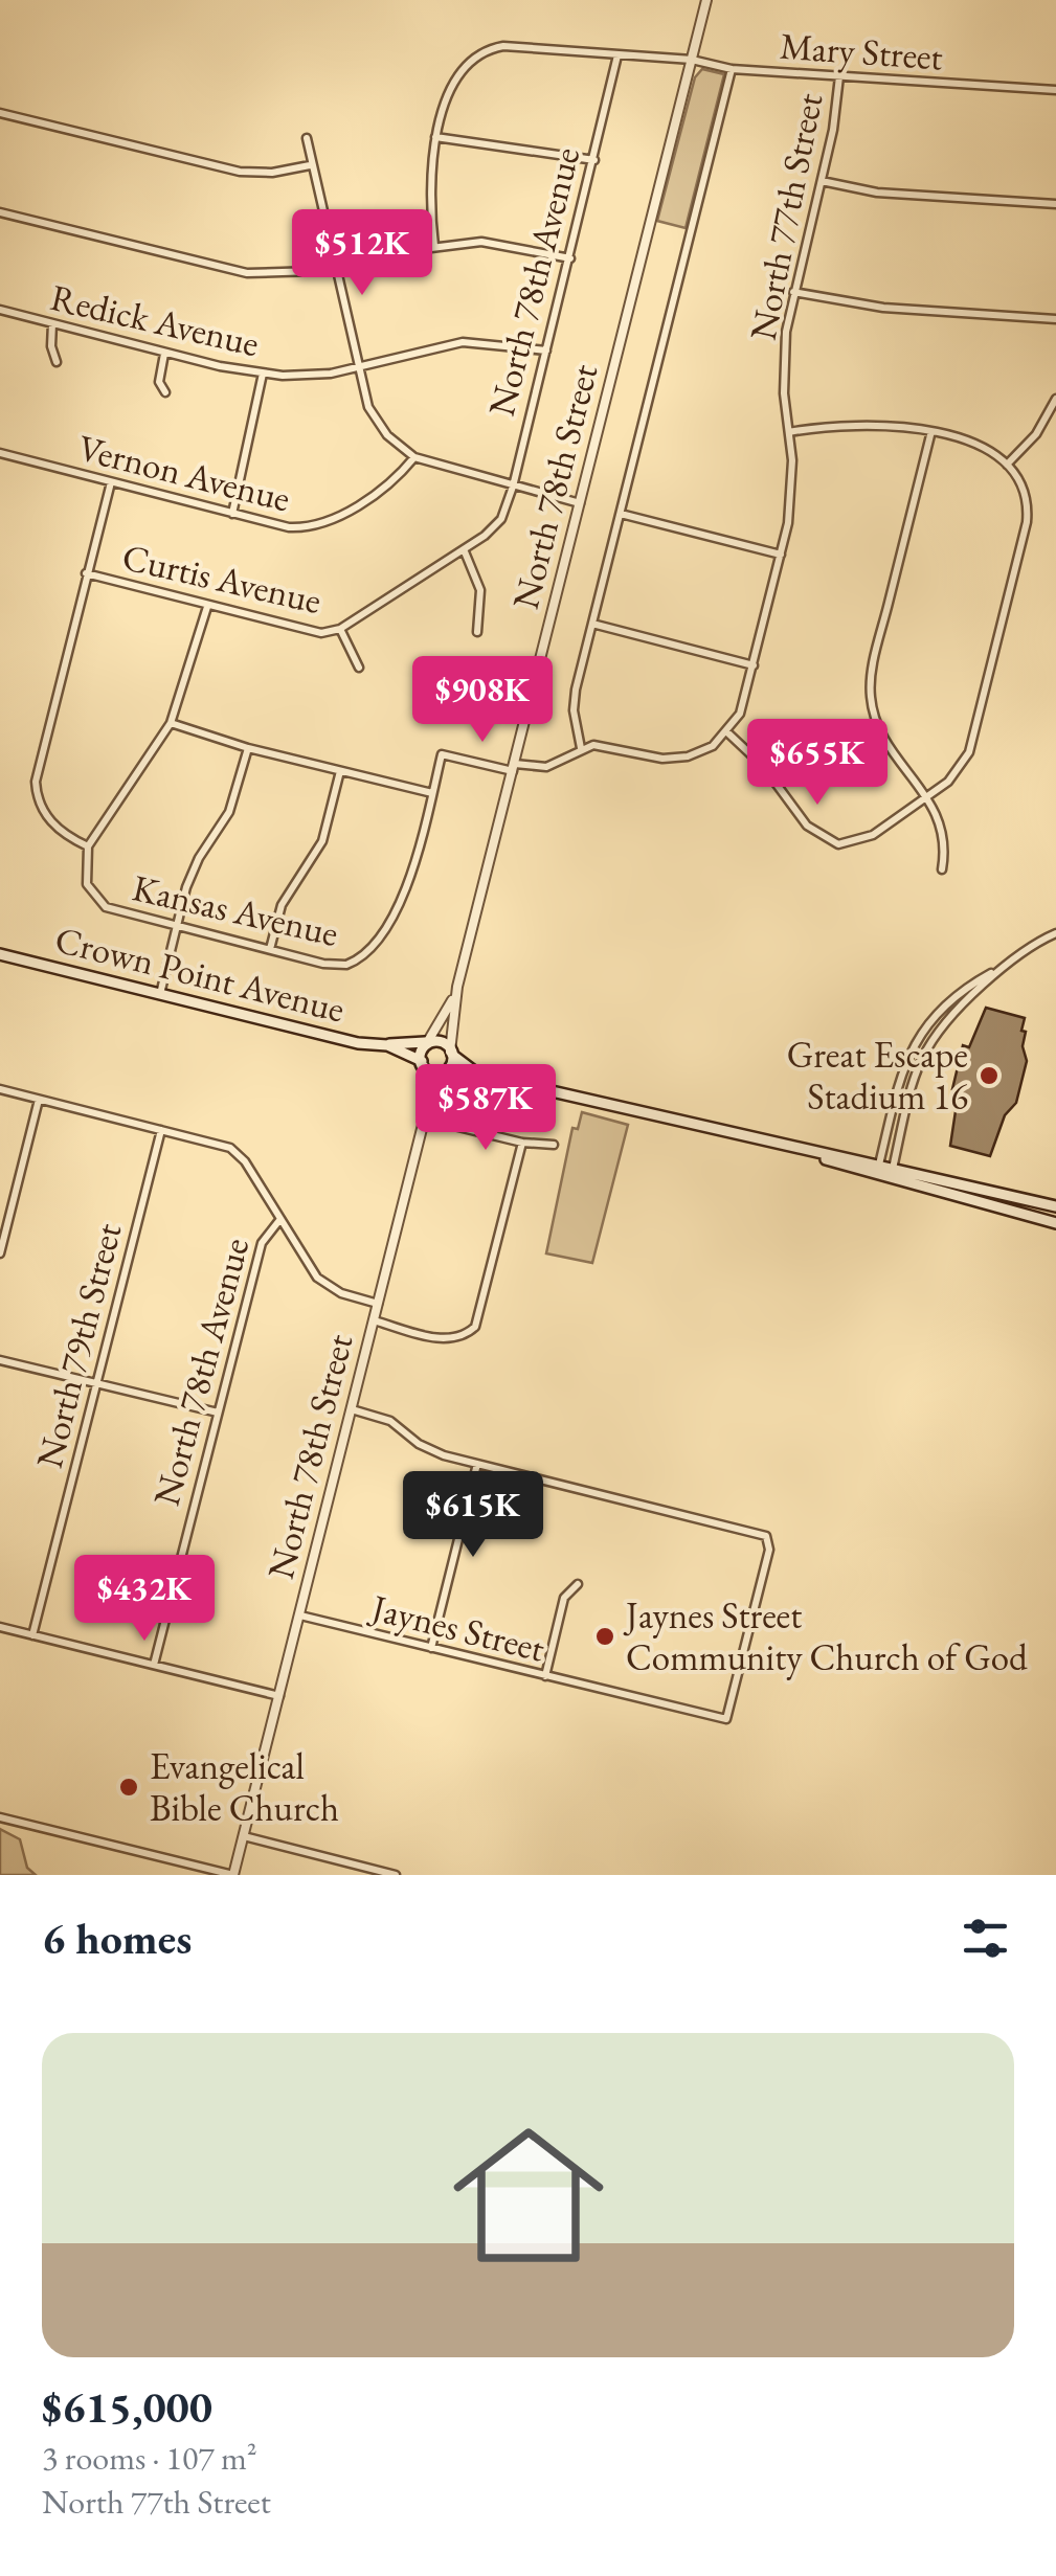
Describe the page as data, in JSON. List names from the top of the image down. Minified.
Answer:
{"streets":{"main road":["Crown Point Avenue"],"street":["Mary Street","North 77th Street","North 78th Avenue","Redick Avenue","Vernon Avenue","North 78th Street","Curtis Avenue","Kansas Avenue","North 79th Street","Jaynes Street"]},"crossings":[["Mary Street","North 77th Street"],["Mary Street","North 78th Avenue"],["Mary Street","North 78th Street"],["North 78th Avenue","Redick Avenue"],["North 78th Avenue","Curtis Avenue"],["North 78th Street","Jaynes Street"],["Curtis Avenue","Kansas Avenue"]],"places":["Great Escape Stadium 16","Jaynes Street Community Church of God","Evangelical Bible Church"],"page":{"price":["$512K","$908K","$655K","$587K","$615K","$432K"],"heading":"6 homes","list":[{"name":"$615,000","note":"3 rooms · 107 m² · North 77th Street"}]}}
